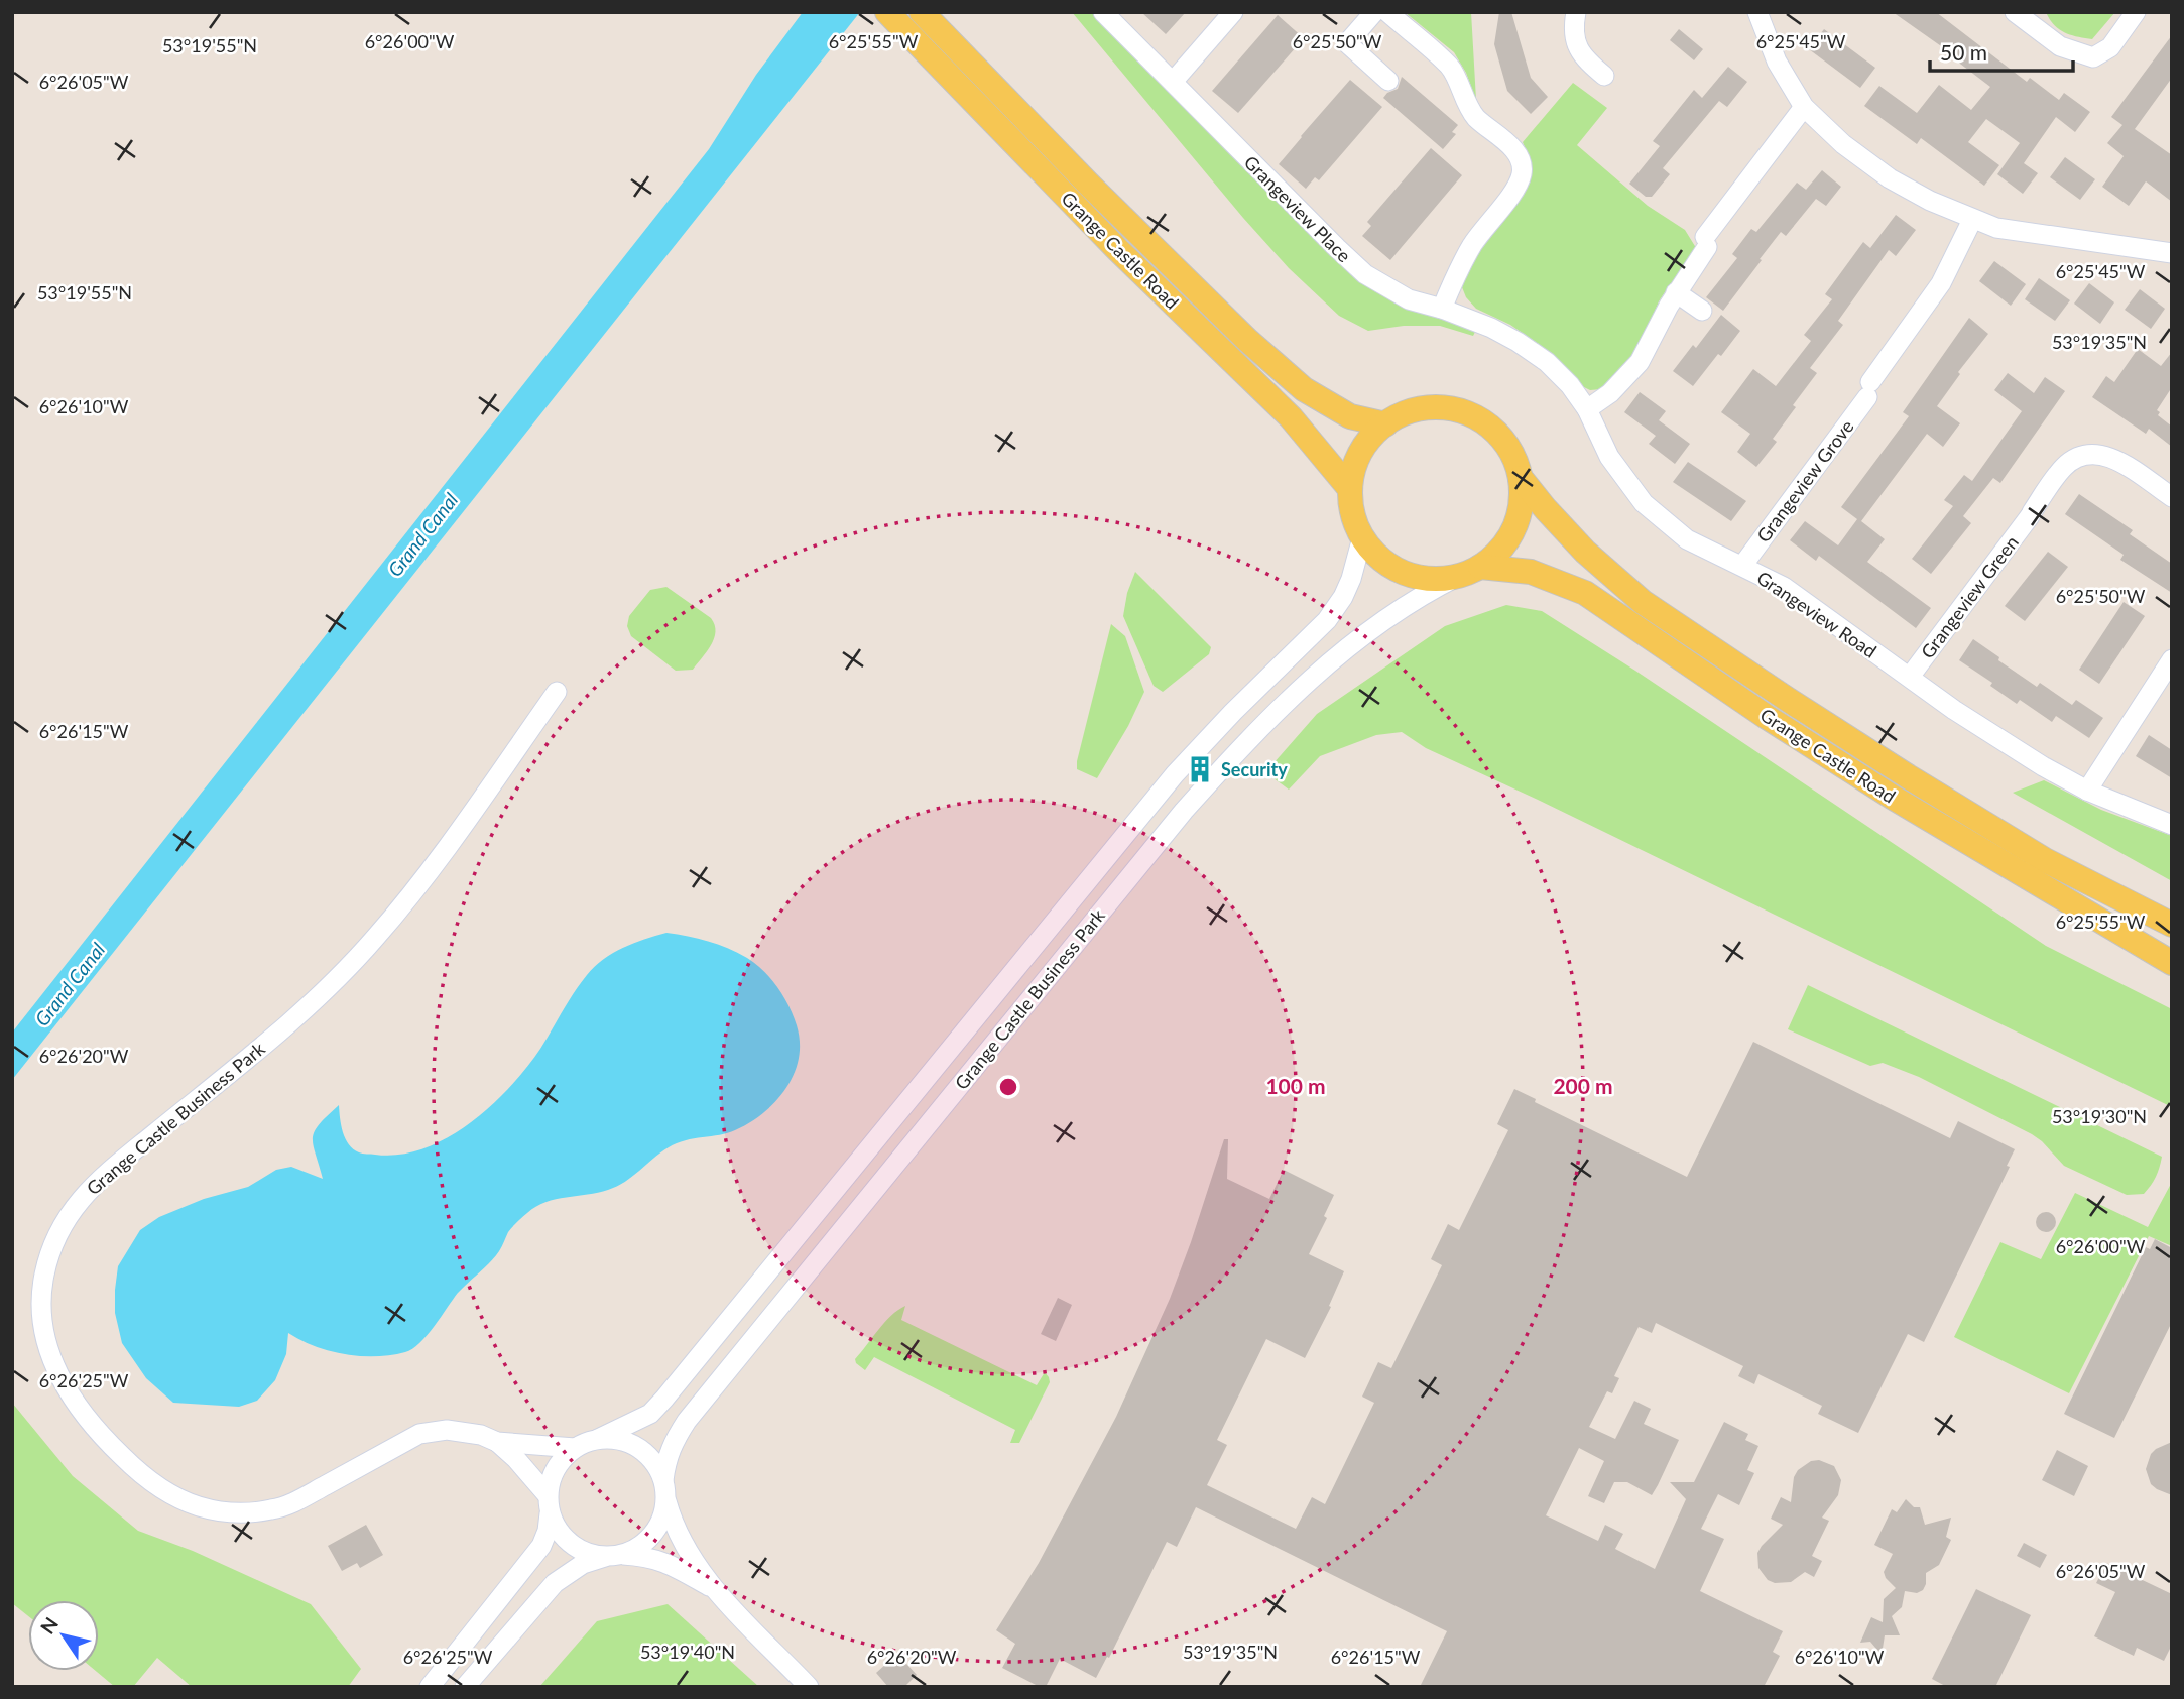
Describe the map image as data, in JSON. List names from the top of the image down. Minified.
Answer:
{"streets":{"main road":["Grange Castle Road"],"street":["Grangeview Place","Grangeview Grove","Grangeview Green","Grangeview Road","Grange Castle Business Park"]},"crossings":[["Grangeview Place","Grangeview Road"],["Grange Castle Road","Grange Castle Business Park"],["Grangeview Grove","Grangeview Road"],["Grangeview Green","Grangeview Road"]],"water":["Grand Canal"],"places":{"building":["Security"]},"scale_bar":"50 m","north":"top left","coordinates":["6°26'00\"W","6°25'55\"W","6°25'50\"W","6°25'45\"W","53°19'55\"N","6°26'05\"W","53°19'35\"N","6°26'10\"W","6°26'15\"W","6°26'20\"W","53°19'30\"N","6°26'25\"W","53°19'40\"N"],"rings":["100 m","200 m"]}
